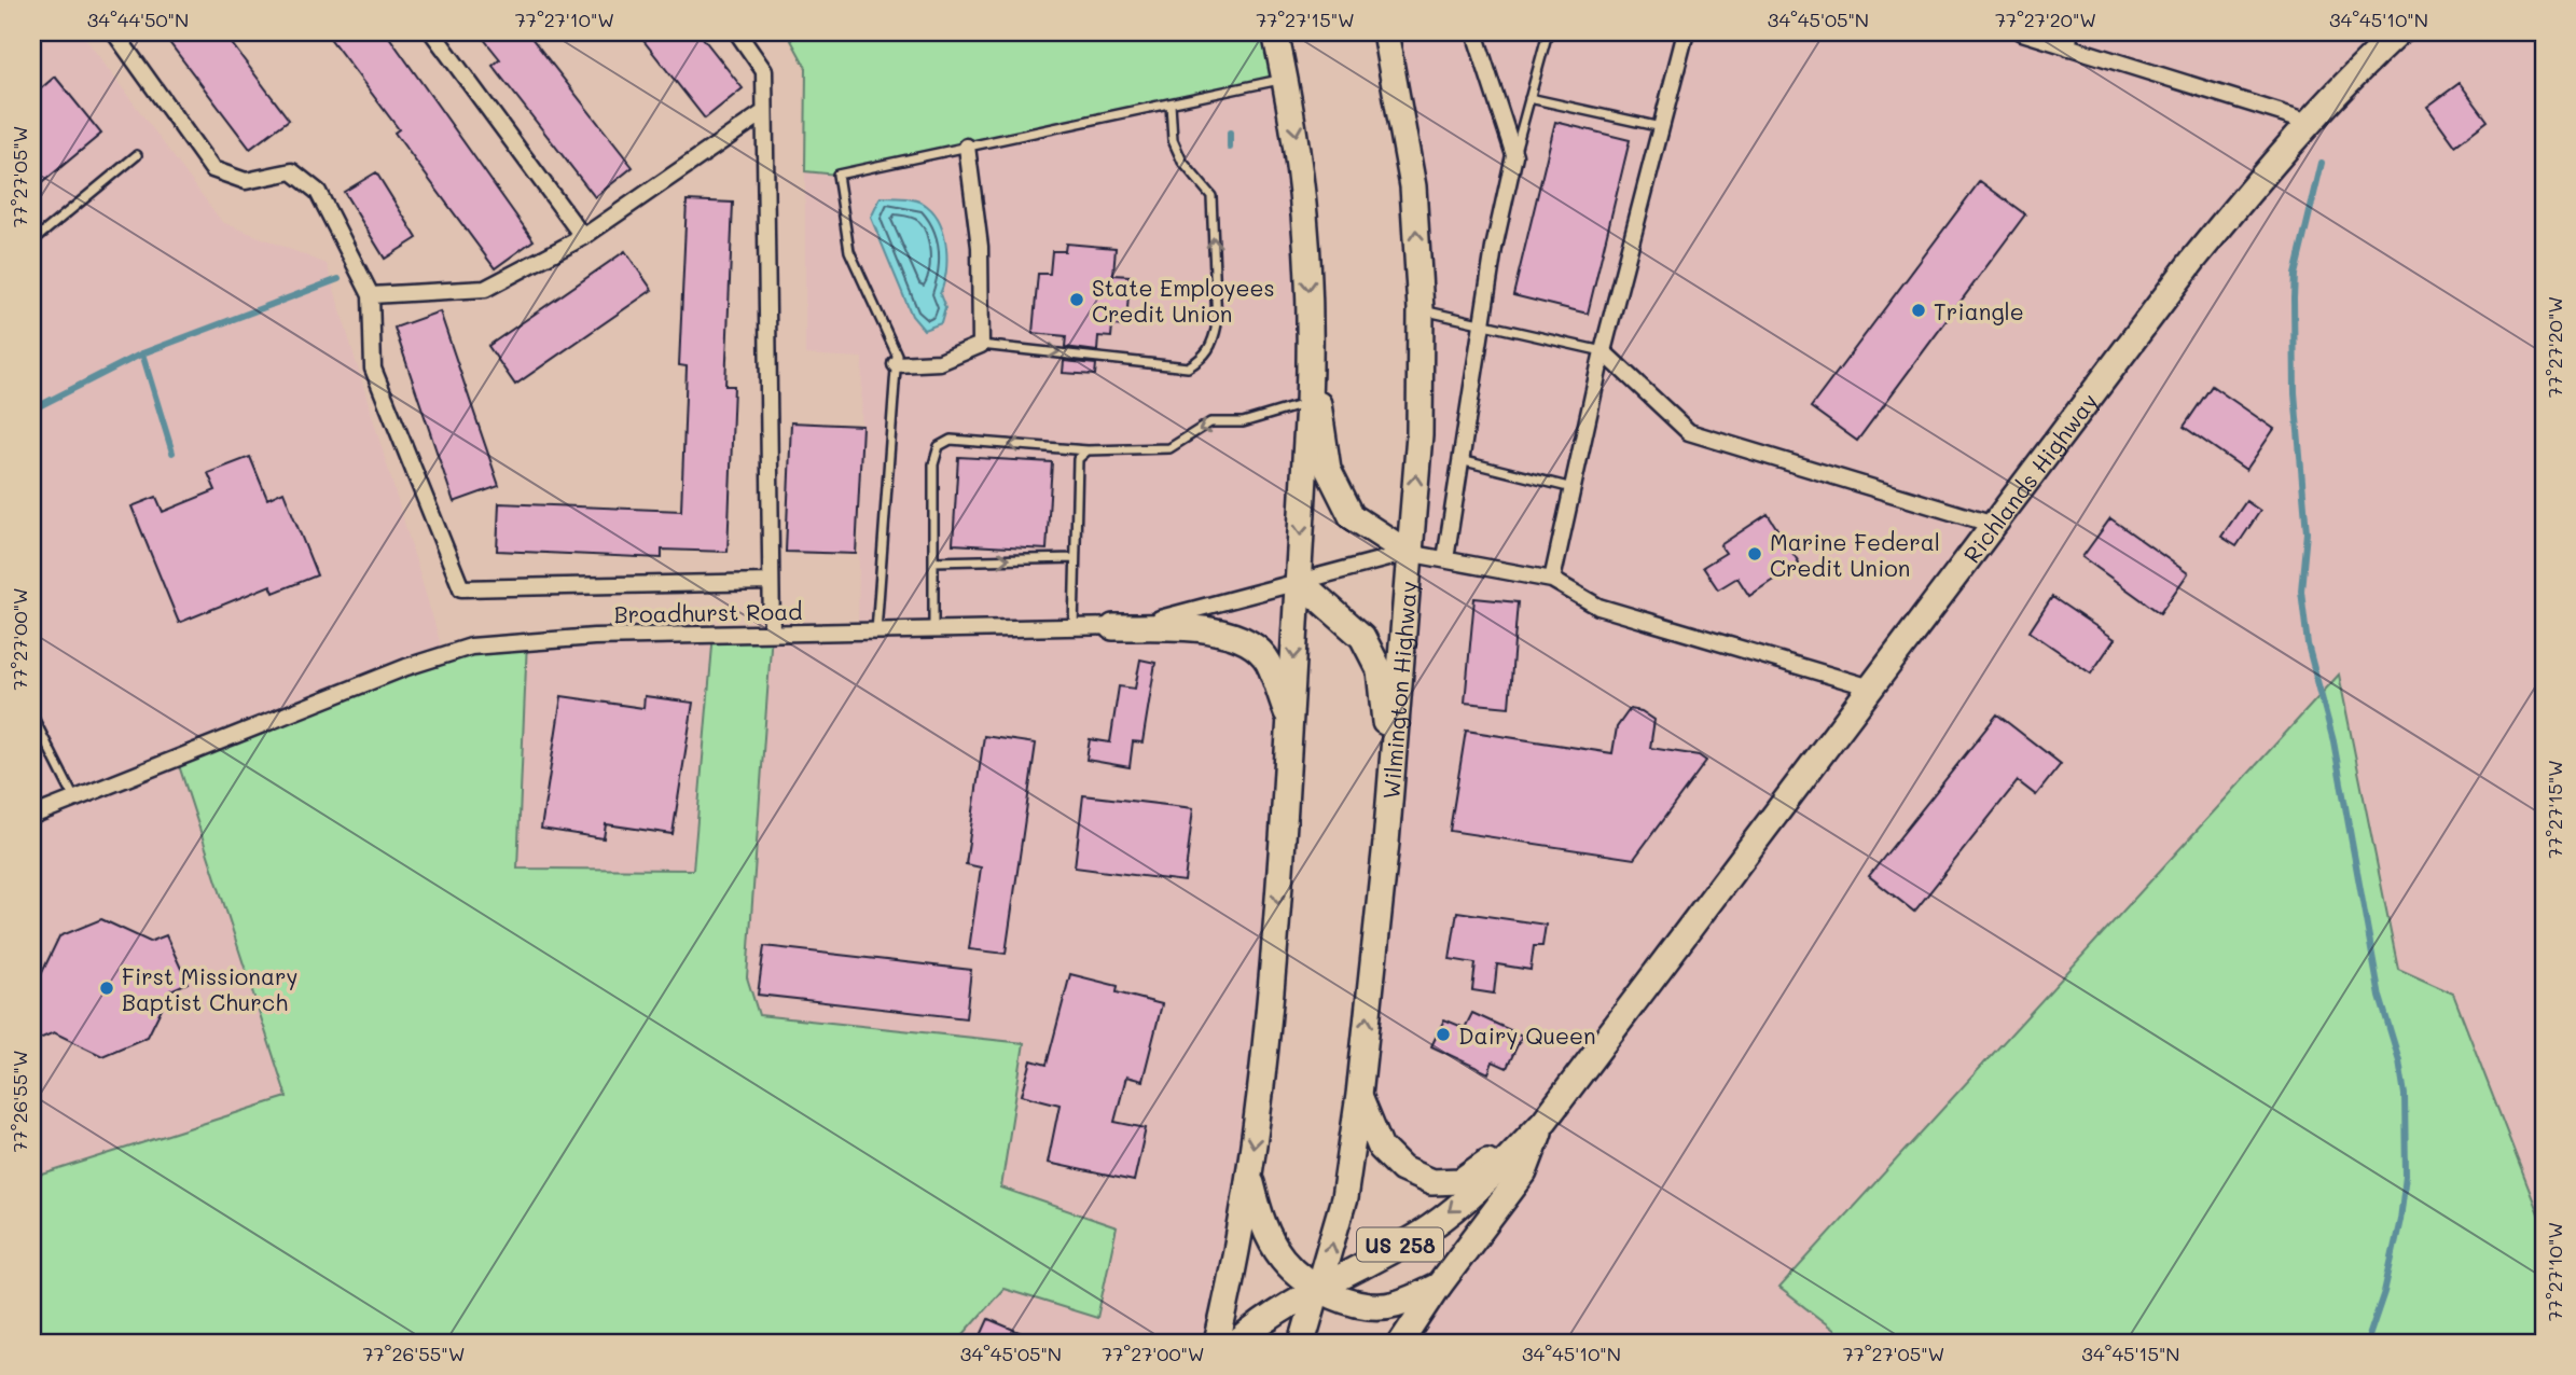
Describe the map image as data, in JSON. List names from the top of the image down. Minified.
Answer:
{"streets":{"main road":["Richlands Highway","Wilmington Highway","US 258"],"street":["Broadhurst Road"]},"crossings":[["Richlands Highway","Wilmington Highway"],["Broadhurst Road","Wilmington Highway"]],"places":["State Employees Credit Union","Triangle","Marine Federal Credit Union","First Missionary Baptist Church","Dairy Queen"],"coordinates":["34°44'50\"N","77°27'10\"W","77°27'15\"W","34°45'05\"N","77°27'20\"W","34°45'10\"N","77°27'05\"W","77°27'00\"W","77°26'55\"W","34°45'15\"N"]}
